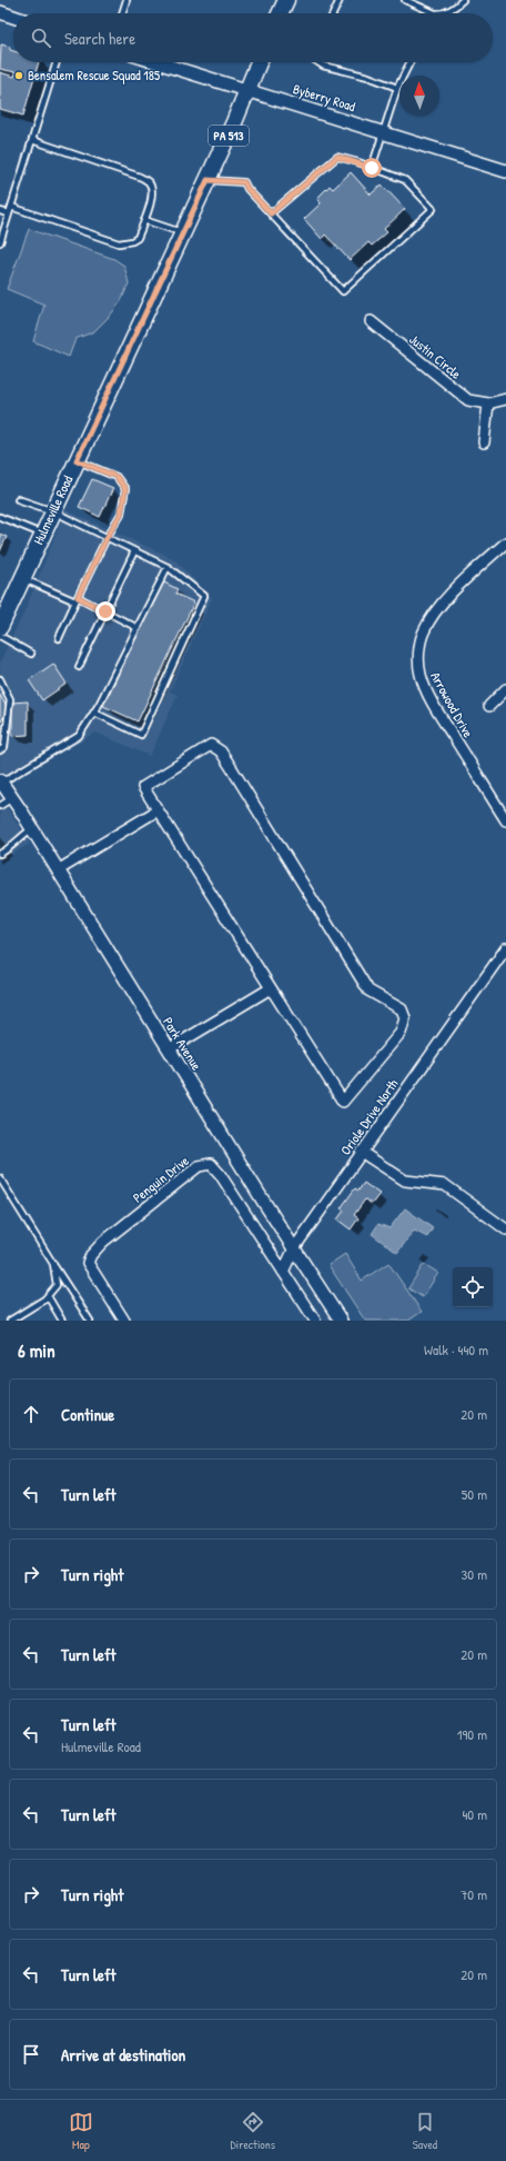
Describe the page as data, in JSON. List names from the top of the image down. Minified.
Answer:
{"streets":{"main road":["PA 513","Hulmeville Road"],"street":["Byberry Road","Justin Circle","Arrowood Drive","Park Avenue","Oriole Drive North","Penguin Drive"]},"crossings":[["Byberry Road","Hulmeville Road"],["Park Avenue","Oriole Drive North"]],"places":["Bensalem Rescue Squad 185"],"north":"top","page":{"search":"Search here","heading":["6 min","Walk · 440 m"],"list":[["Continue","20 m"],["Turn left","50 m"],["Turn right","30 m"],["Turn left","20 m"],["Turn left","Hulmeville Road","190 m"],["Turn left","40 m"],["Turn right","70 m"],["Turn left","20 m"],"Arrive at destination"],"nav":["Map","Directions","Saved"]}}
